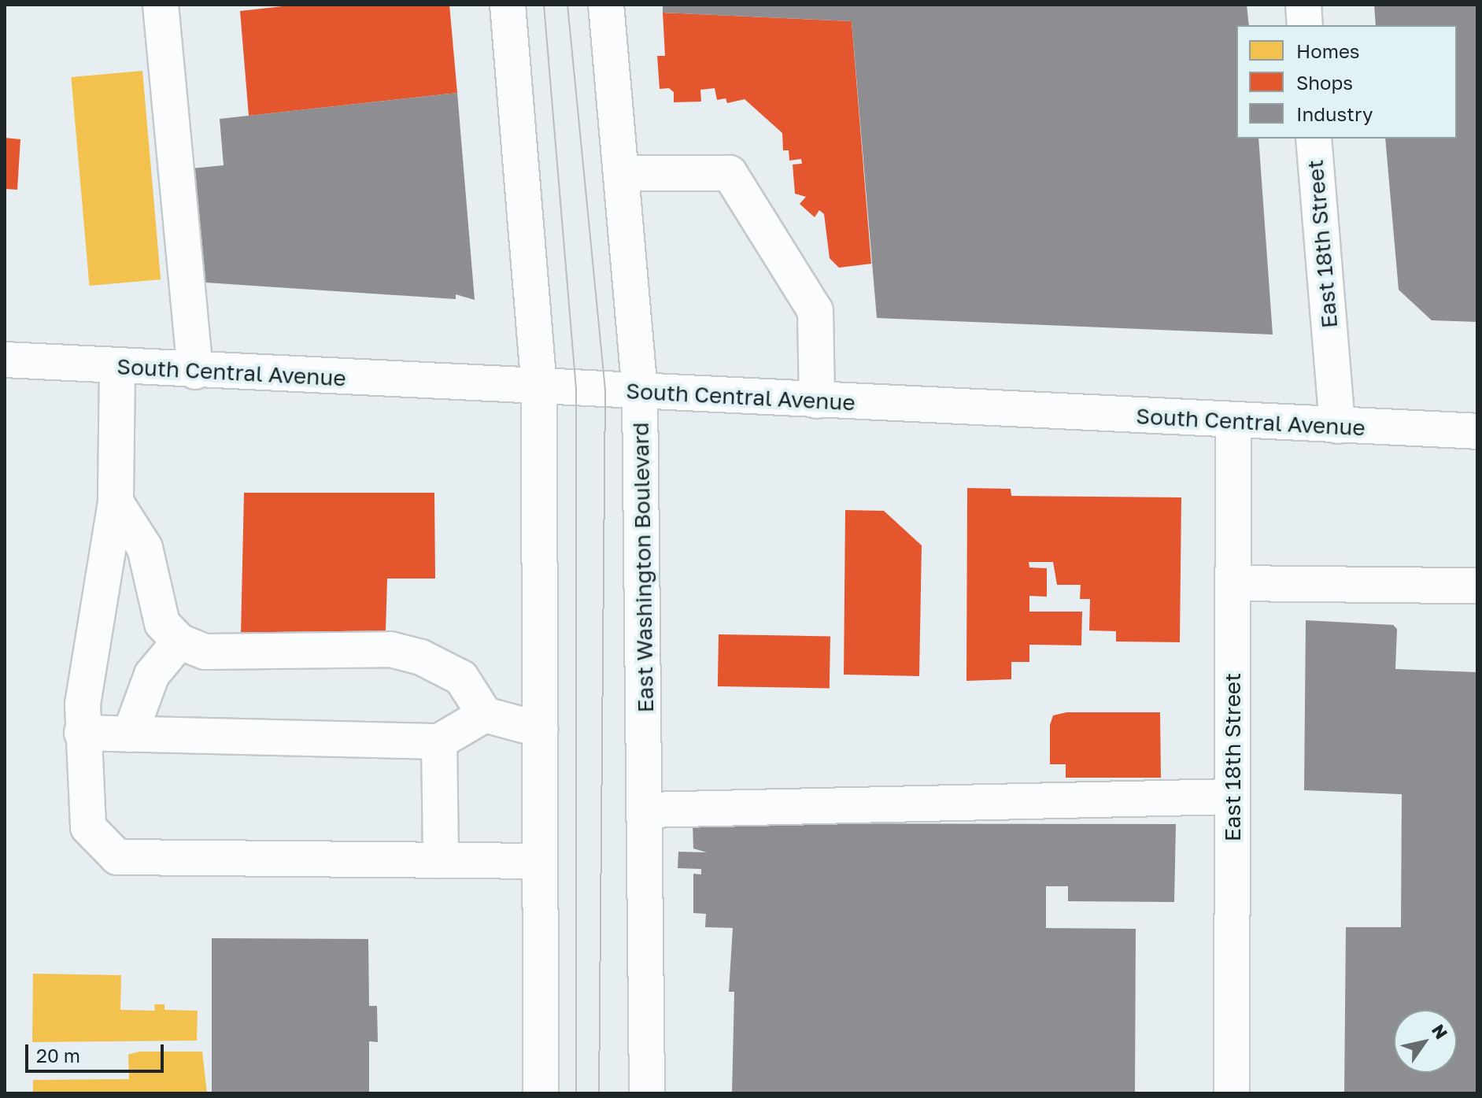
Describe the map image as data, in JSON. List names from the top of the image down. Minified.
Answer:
{"streets":{"main road":["East 18th Street","South Central Avenue","East Washington Boulevard"]},"crossings":[["East 18th Street","South Central Avenue"],["South Central Avenue","East Washington Boulevard"]],"legend":["Homes","Shops","Industry"],"scale_bar":"20 m","north":"top right"}
